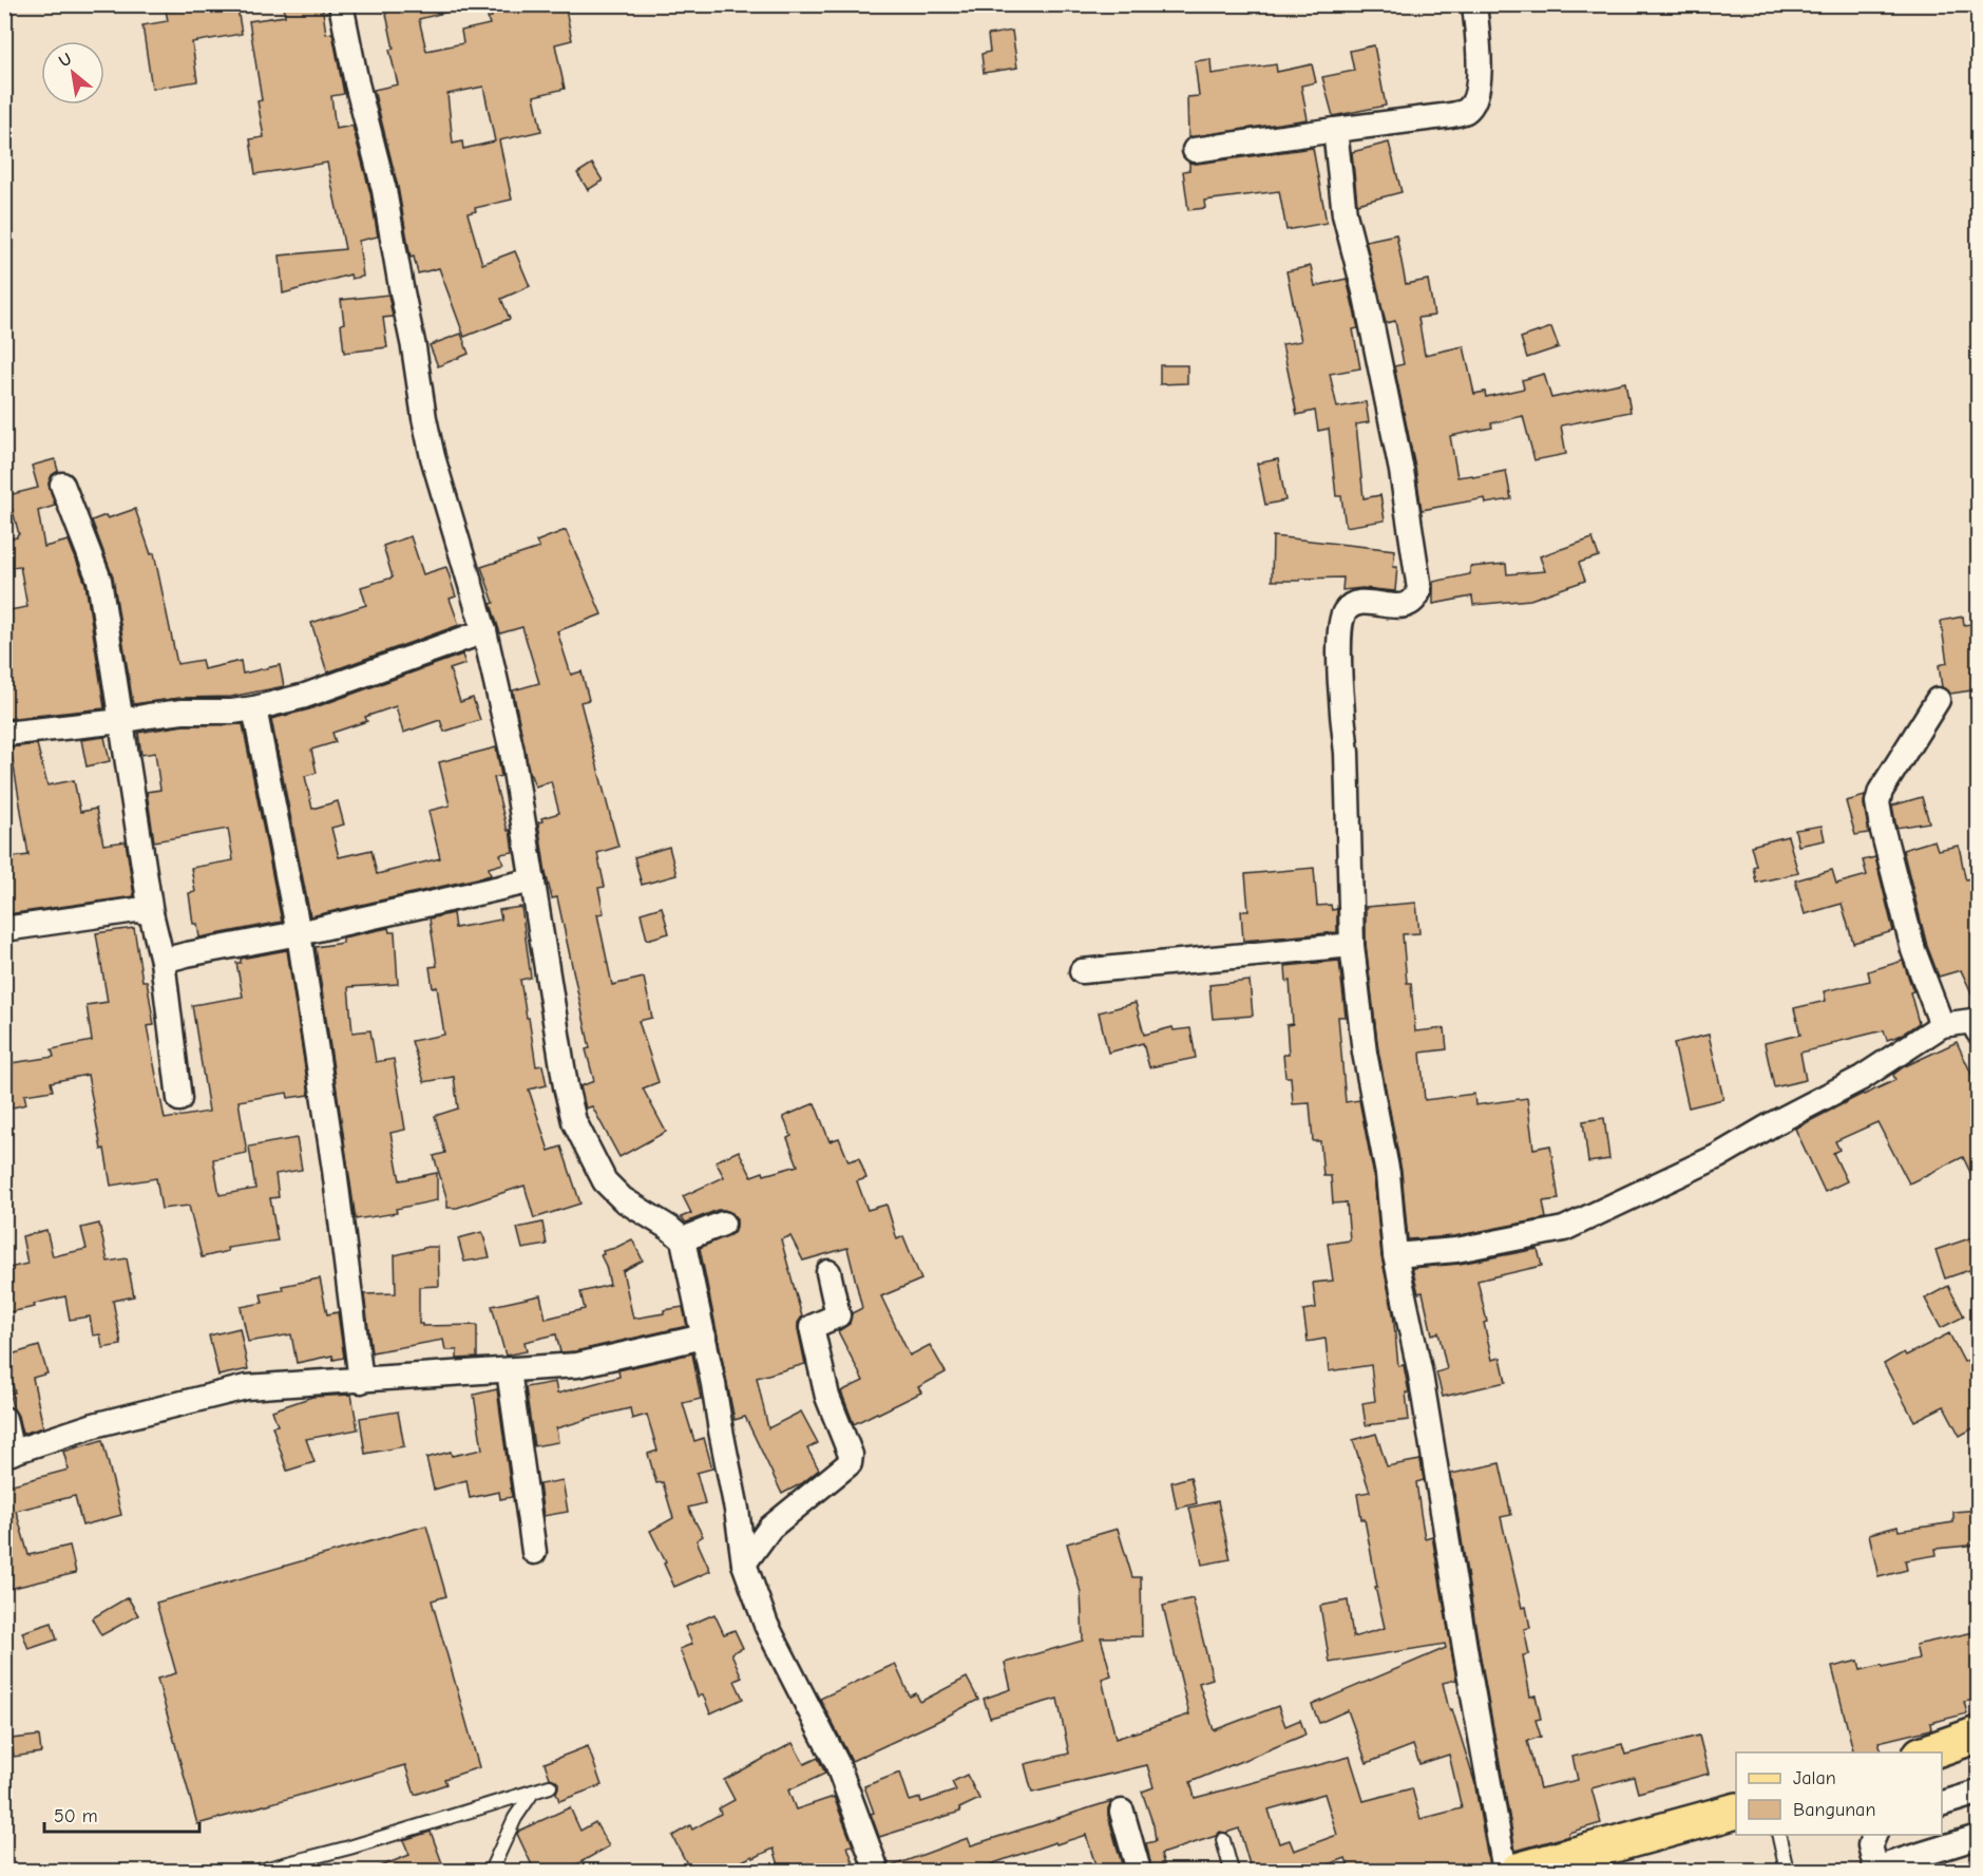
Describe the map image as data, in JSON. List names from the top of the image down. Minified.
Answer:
{"legend":["Jalan","Bangunan"],"scale_bar":"50 m","north":"top left"}
